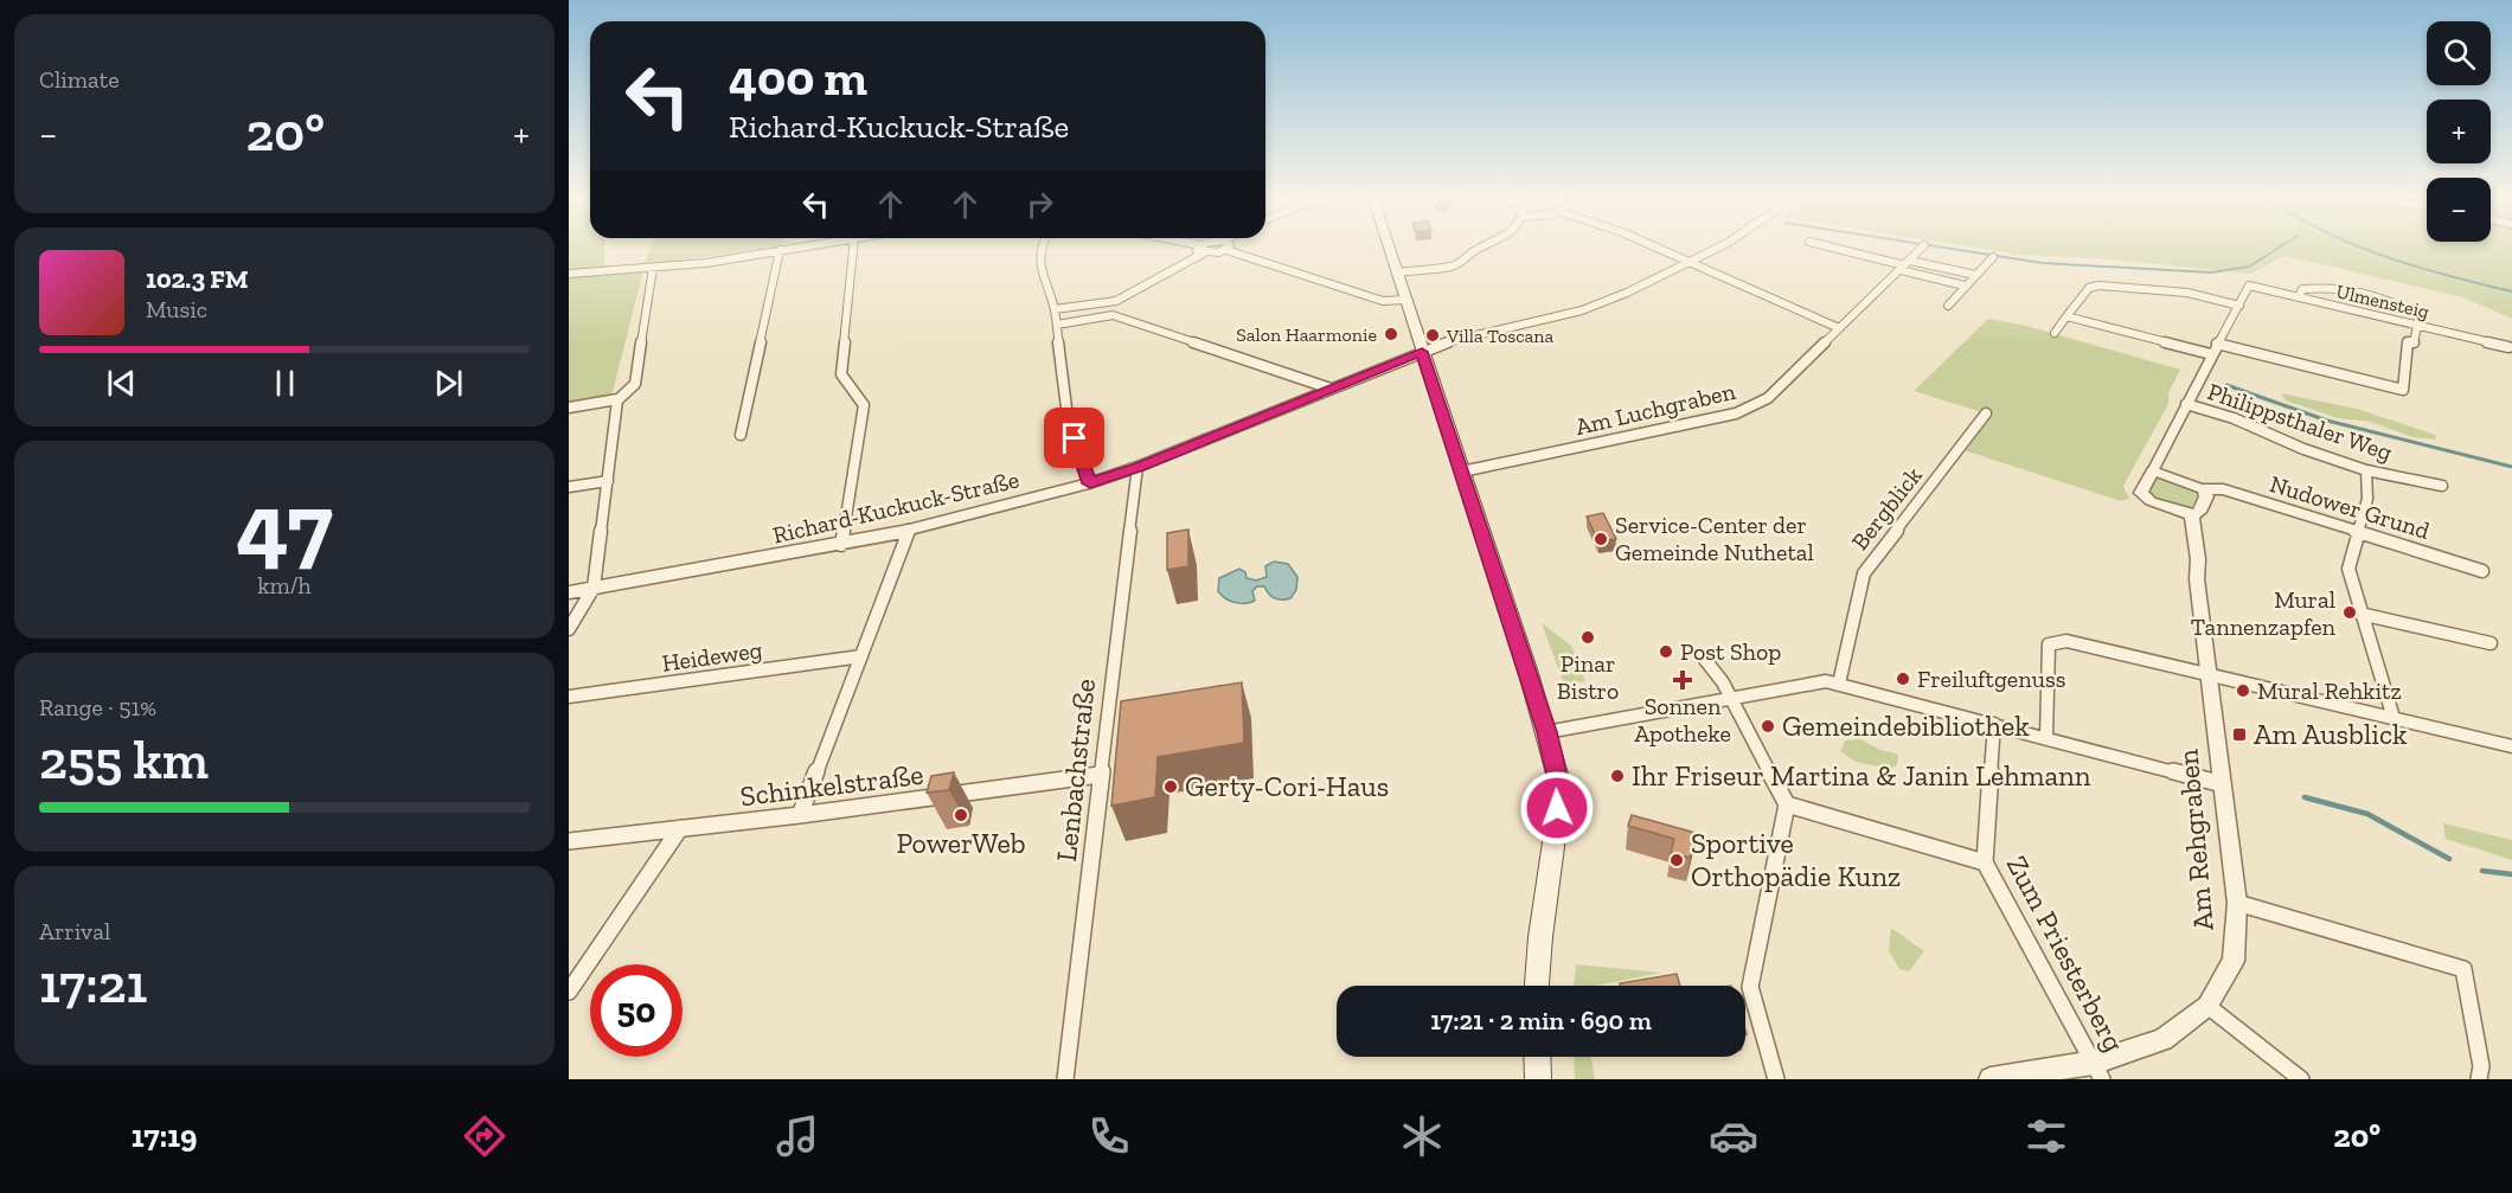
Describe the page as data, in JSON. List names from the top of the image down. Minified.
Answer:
{"streets":{"street":["Ulmensteig","Am Luchgraben","Philippsthaler Weg","Richard-Kuckuck-Straße","Nudower Grund","Bergblick","Heideweg","Lenbachstraße","Schinkelstraße","Am Rehgraben","Zum Priesterberg"]},"crossings":[["Richard-Kuckuck-Straße","Lenbachstraße"],["Lenbachstraße","Schinkelstraße"],["Am Rehgraben","Zum Priesterberg"]],"places":{"other":["Salon Haarmonie","Villa Toscana","Service-Center der Gemeinde Nuthetal","Mural Tannenzapfen","Pinar Bistro","Post Shop","Freiluftgenuss","Mural Rehkitz","Gemeindebibliothek","Ihr Friseur Martina & Janin Lehmann","Gerty-Cori-Haus","PowerWeb","Sportive Orthopädie Kunz"],"health":["Sonnen Apotheke"],"transit":["Am Ausblick"]},"page":{"tile":["Climate",["47","km/h"],["Range · 51%","255 km"],["Arrival","17:21"]],"map_buttons":["+","−"],"turn":["400 m","Richard-Kuckuck-Straße"],"heat":["−","20°","+"],"song":["102.3 FM","Music"],"limit":"50","trip":"17:21 · 2 min · 690 m","tabs":["17:19","20°"]}}
